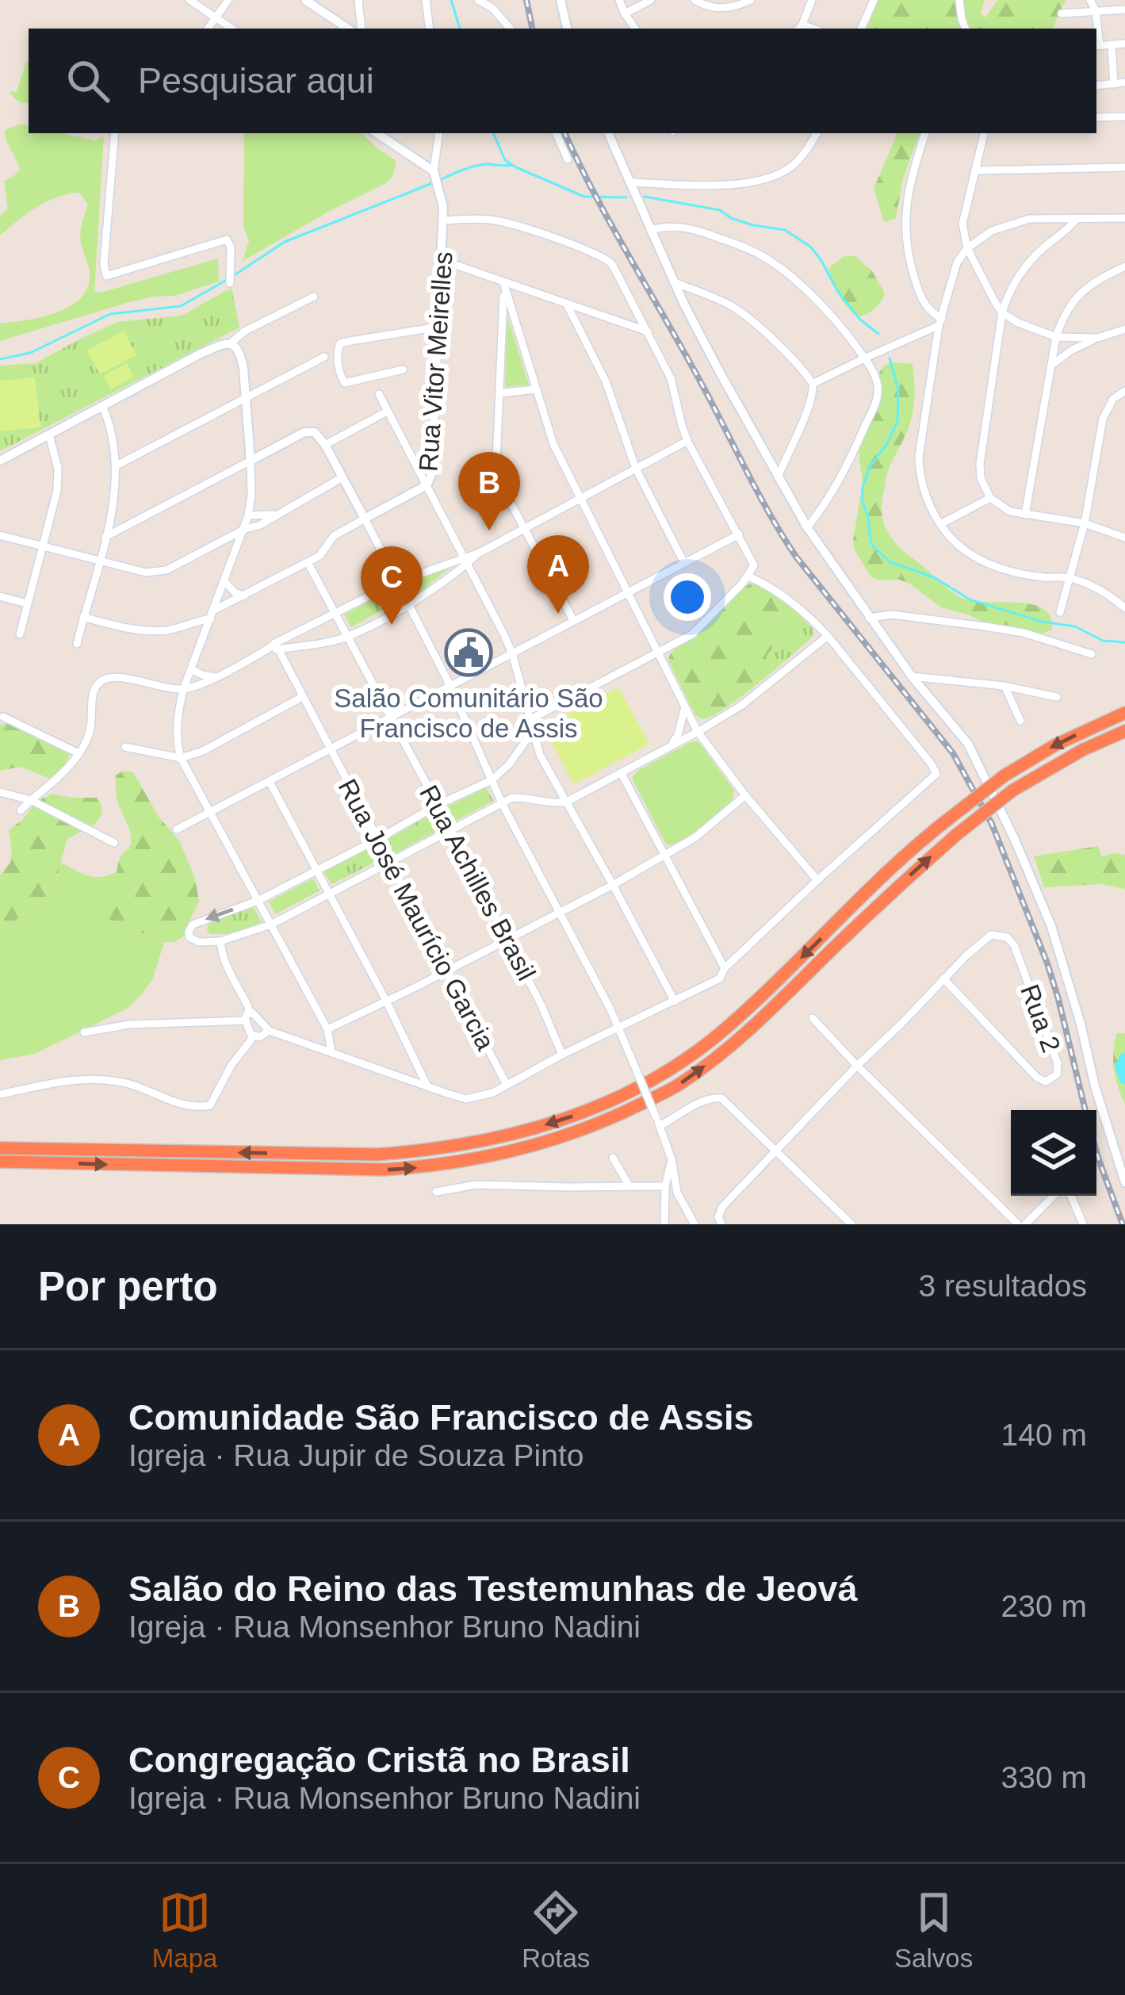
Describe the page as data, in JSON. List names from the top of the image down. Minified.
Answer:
{"streets":{"street":["Rua Vitor Meirelles","Rua Achilles Brasil","Rua José Maurício Garcia","Rua 2"]},"places":{"public building":["Salão Comunitário São Francisco de Assis"]},"page":{"search":"Pesquisar aqui","pins":["B","A","C"],"heading":["Por perto","3 resultados"],"list":[{"mark":"A","name":"Comunidade São Francisco de Assis","note":"Igreja · Rua Jupir de Souza Pinto","value":"140 m"},{"mark":"B","name":"Salão do Reino das Testemunhas de Jeová","note":"Igreja · Rua Monsenhor Bruno Nadini","value":"230 m"},{"mark":"C","name":"Congregação Cristã no Brasil","note":"Igreja · Rua Monsenhor Bruno Nadini","value":"330 m"}],"nav":["Mapa","Rotas","Salvos"]}}
